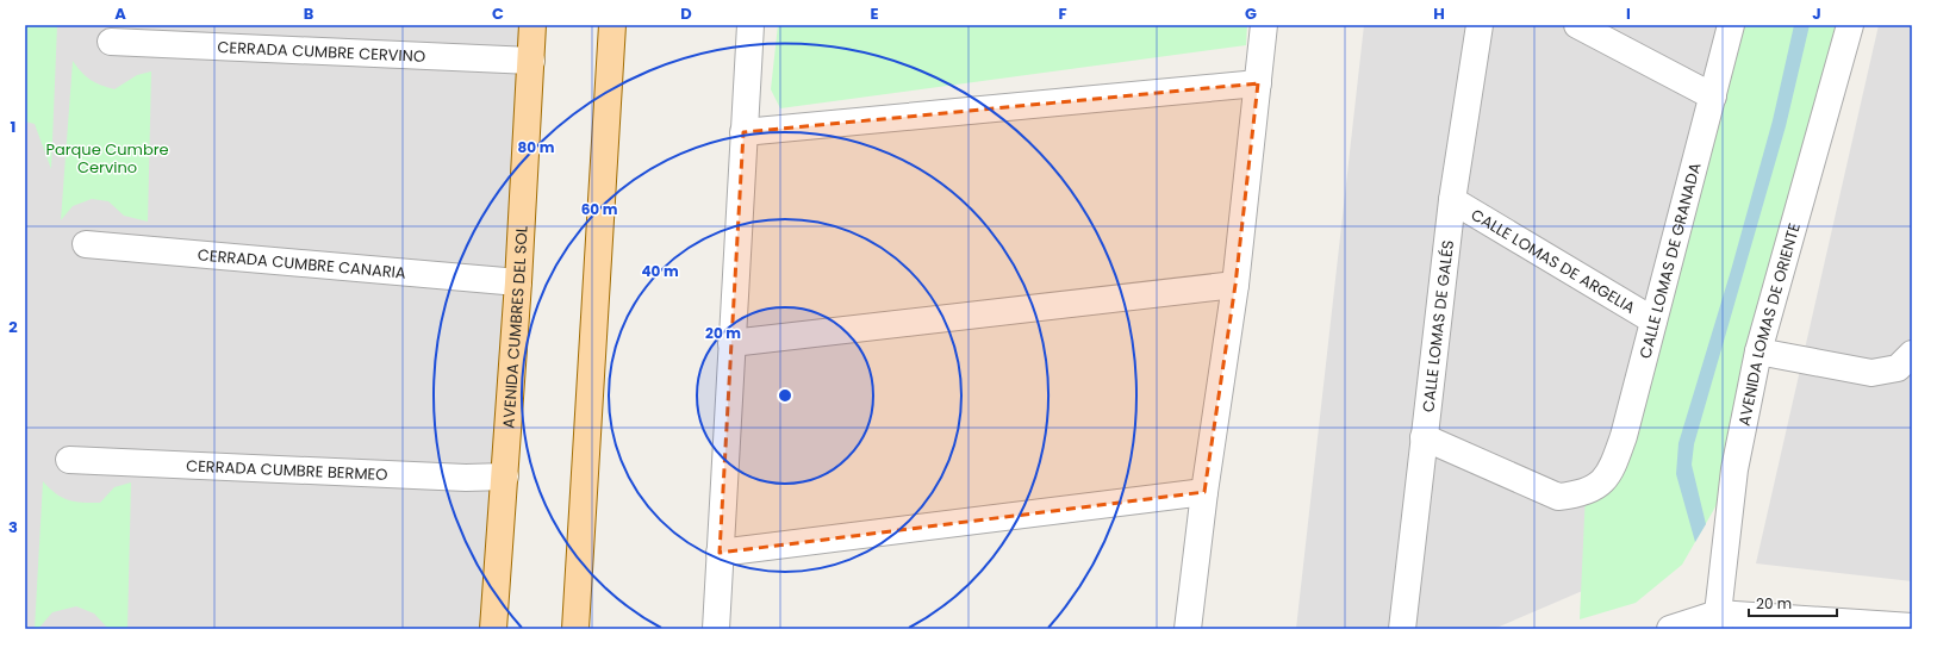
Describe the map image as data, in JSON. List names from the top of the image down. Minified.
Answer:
{"streets":{"main road":["AVENIDA CUMBRES DEL SOL"],"street":["CERRADA CUMBRE CERVINO","CALLE LOMAS DE ARGELIA","CALLE LOMAS DE GRANADA","CERRADA CUMBRE CANARIA","AVENIDA LOMAS DE ORIENTE","CALLE LOMAS DE GALÉS","CERRADA CUMBRE BERMEO"]},"crossings":[["CERRADA CUMBRE CERVINO","AVENIDA CUMBRES DEL SOL"],["CALLE LOMAS DE ARGELIA","CALLE LOMAS DE GRANADA"],["CALLE LOMAS DE ARGELIA","CALLE LOMAS DE GALÉS"],["CALLE LOMAS DE GRANADA","CALLE LOMAS DE GALÉS"],["CERRADA CUMBRE CANARIA","AVENIDA CUMBRES DEL SOL"],["AVENIDA CUMBRES DEL SOL","CERRADA CUMBRE BERMEO"]],"parks":["Parque Cumbre Cervino"],"scale_bar":"20 m","grid":{"columns":["A","B","C","D","E","F","G","H","I","J"],"rows":["1","2","3"]},"rings":["80 m","60 m","40 m","20 m"]}
